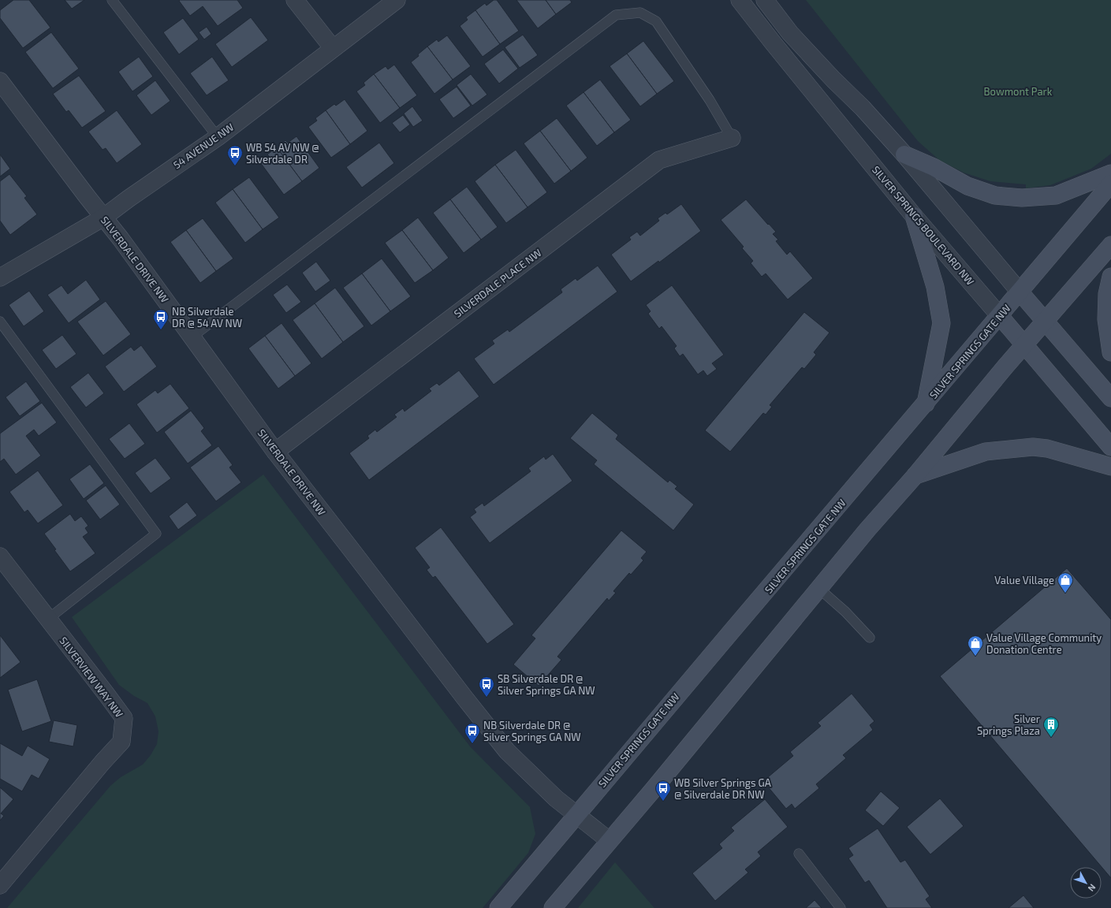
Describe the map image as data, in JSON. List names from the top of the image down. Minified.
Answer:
{"streets":{"street":["54 AVENUE NW","SILVER SPRINGS BOULEVARD NW","SILVERDALE DRIVE NW","SILVERDALE PLACE NW","SILVER SPRINGS GATE NW","SILVERVIEW WAY NW"]},"crossings":[["54 AVENUE NW","SILVERDALE DRIVE NW"],["SILVER SPRINGS BOULEVARD NW","SILVER SPRINGS GATE NW"],["SILVERDALE DRIVE NW","SILVERDALE PLACE NW"],["SILVERDALE DRIVE NW","SILVER SPRINGS GATE NW"]],"parks":["Bowmont Park"],"places":{"bus stop":["WB 54 AV NW @ Silverdale DR","NB Silverdale DR @ 54 AV NW","SB Silverdale DR @ Silver Springs GA NW","NB Silverdale DR @ Silver Springs GA NW","WB Silver Springs GA @ Silverdale DR NW"],"shop":["Value Village","Value Village Community Donation Centre"],"building":["Silver Springs Plaza"]},"north":"bottom right"}
